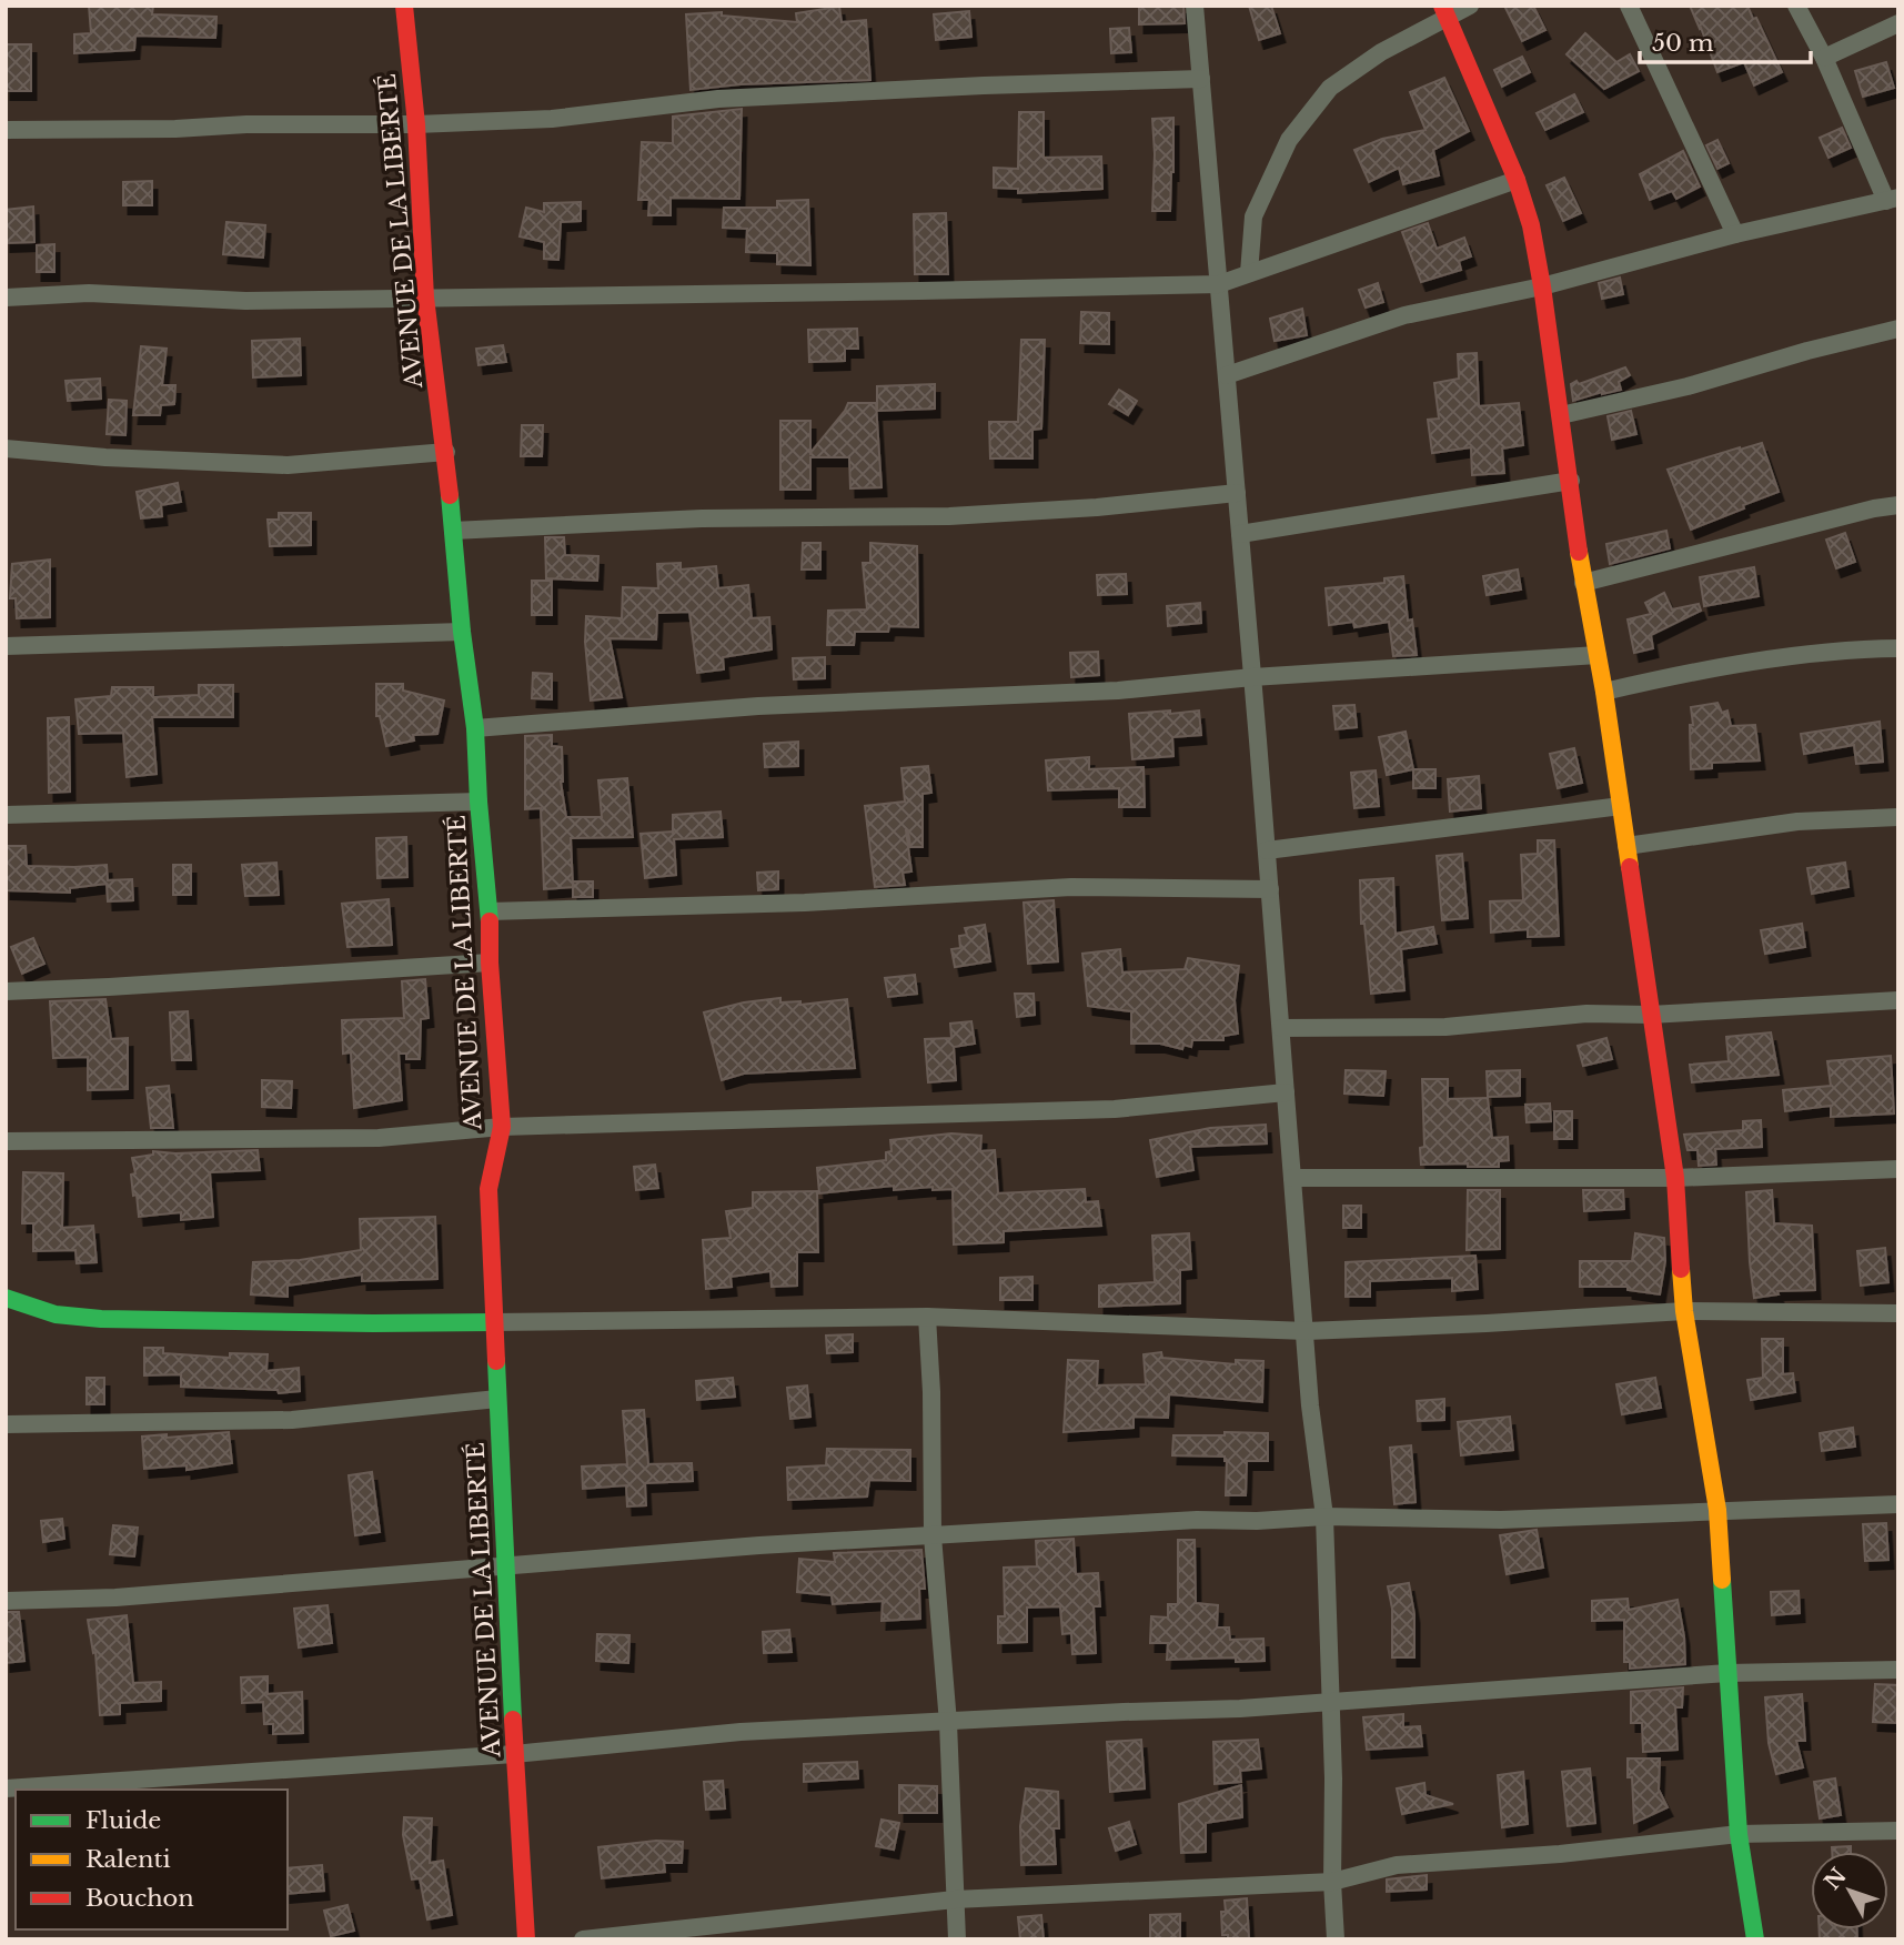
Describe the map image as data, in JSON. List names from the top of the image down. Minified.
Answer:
{"streets":{"street":["AVENUE DE LA LIBERTÉ"]},"legend":["Fluide","Ralenti","Bouchon"],"scale_bar":"50 m","north":"top left"}
